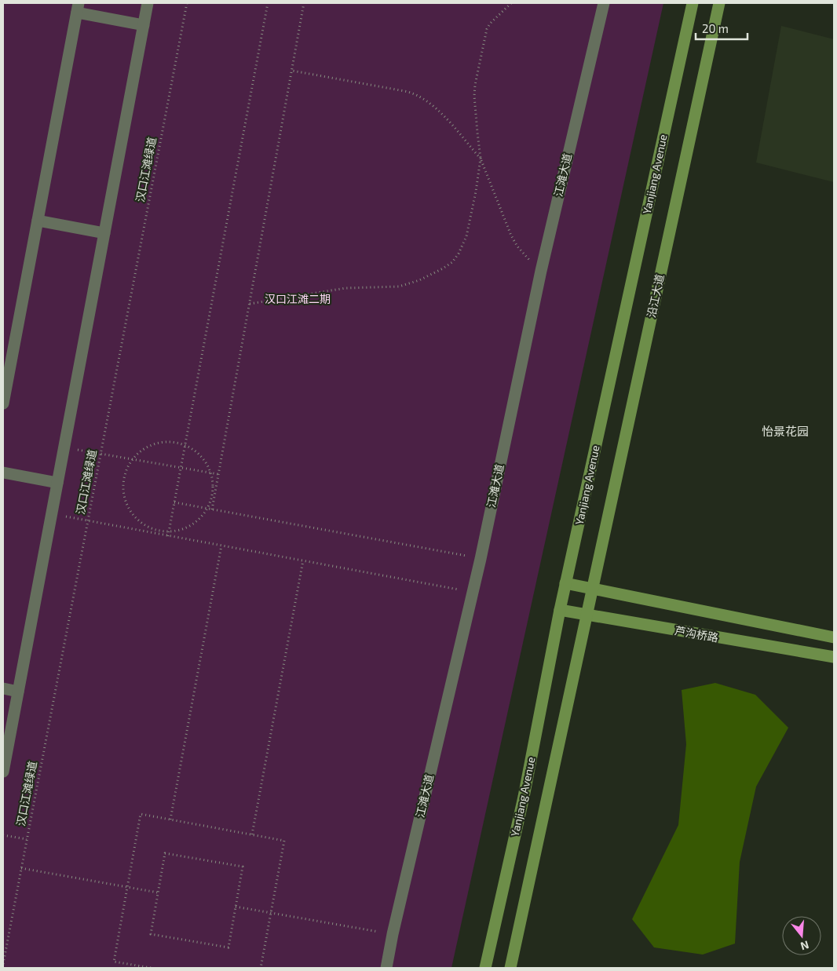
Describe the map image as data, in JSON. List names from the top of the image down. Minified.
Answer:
{"streets":{"main road":["Yanjiang Avenue","沿江大道","芦沟桥路"],"street":["江滩大道"],"path":["汉口江滩绿道"]},"crossings":[["Yanjiang Avenue","芦沟桥路"]],"districts":["怡景花园"],"parks":["汉口江滩二期"],"scale_bar":"20 m","north":"bottom"}
